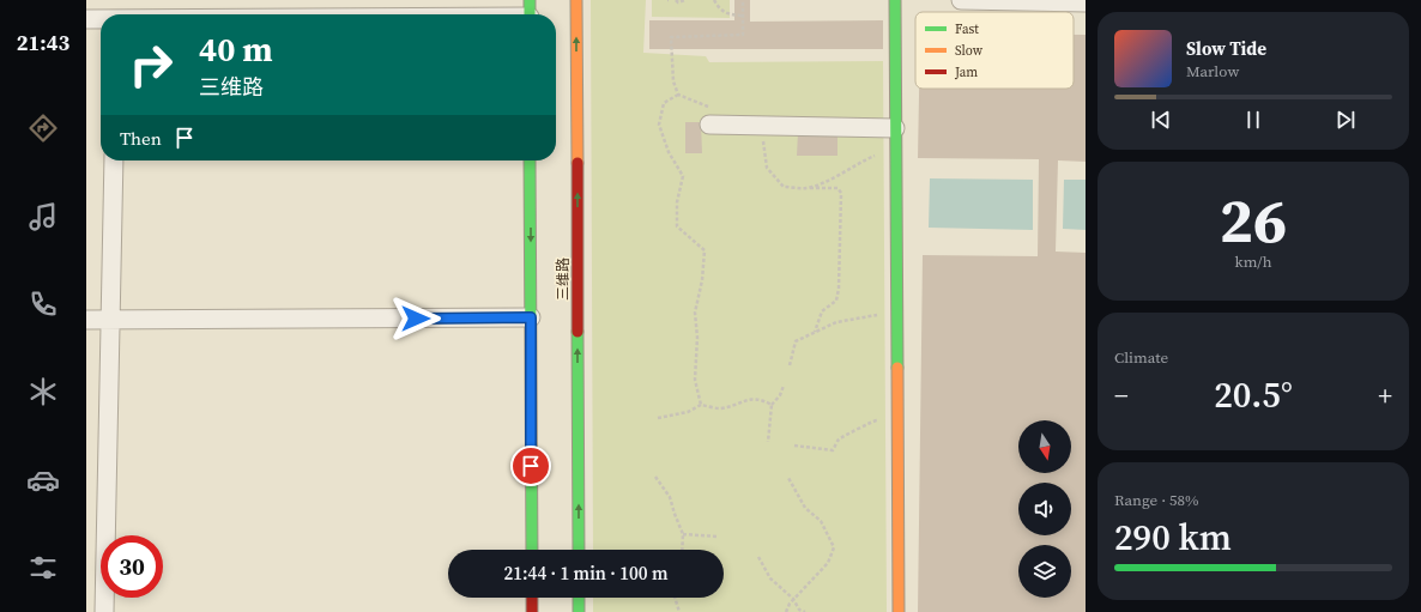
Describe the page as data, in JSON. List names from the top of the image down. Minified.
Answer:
{"streets":{"main road":["三维路"]},"legend":["Fast","Slow","Jam"],"north":"bottom","page":{"tabs":"21:43","turn":["40 m","三维路"],"song":["Slow Tide","Marlow"],"then":"Then","tile":[["26","km/h"],"Climate",["Range · 58%","290 km"]],"heat":["−","20.5°","+"],"limit":"30","trip":"21:44 · 1 min · 100 m"}}
